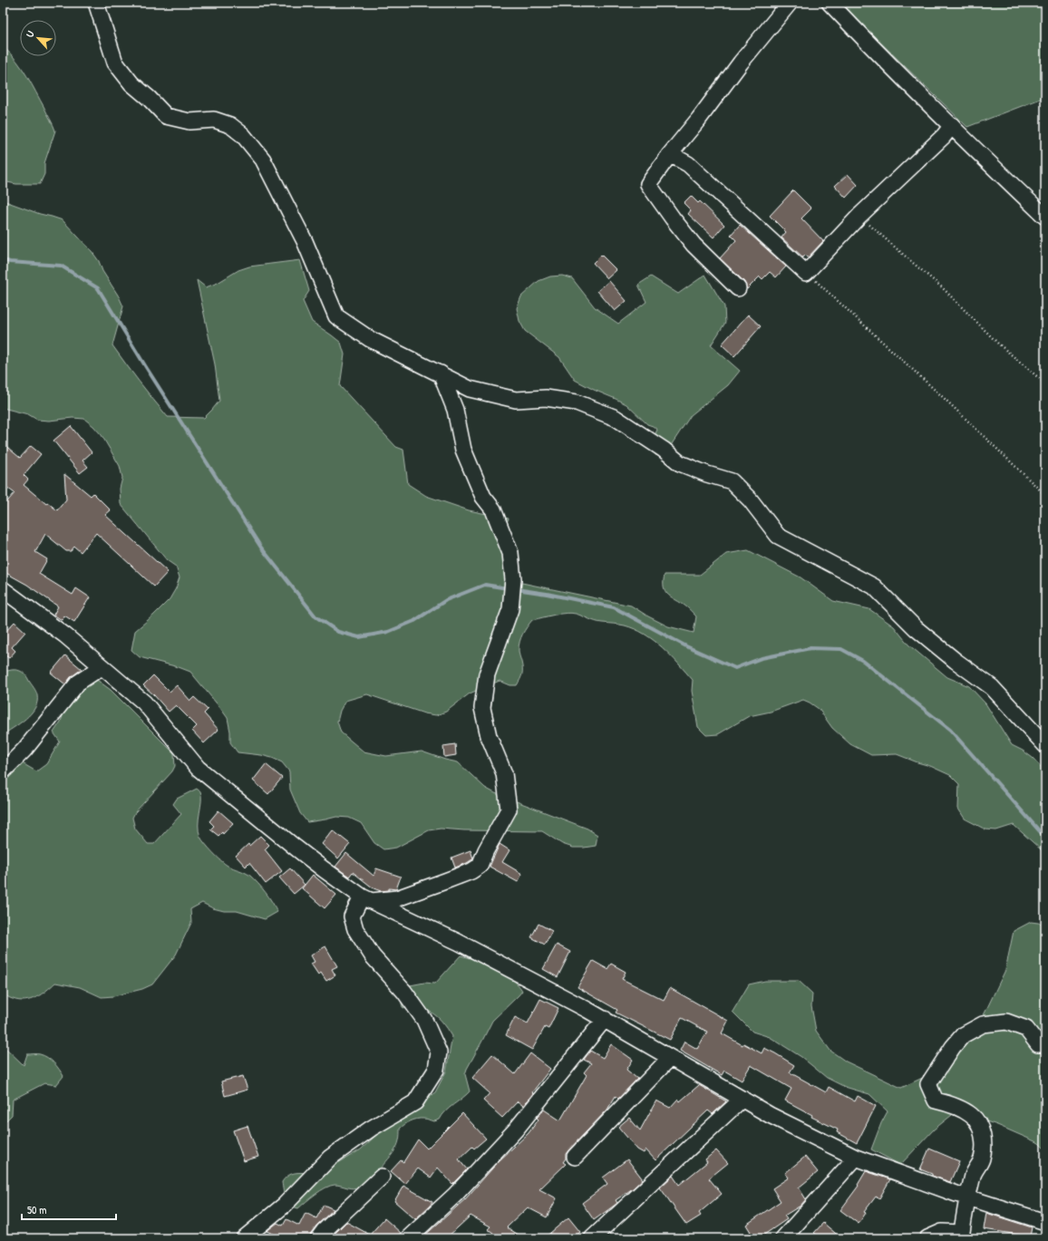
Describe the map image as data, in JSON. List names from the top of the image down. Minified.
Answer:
{"scale_bar":"50 m","north":"top left"}
